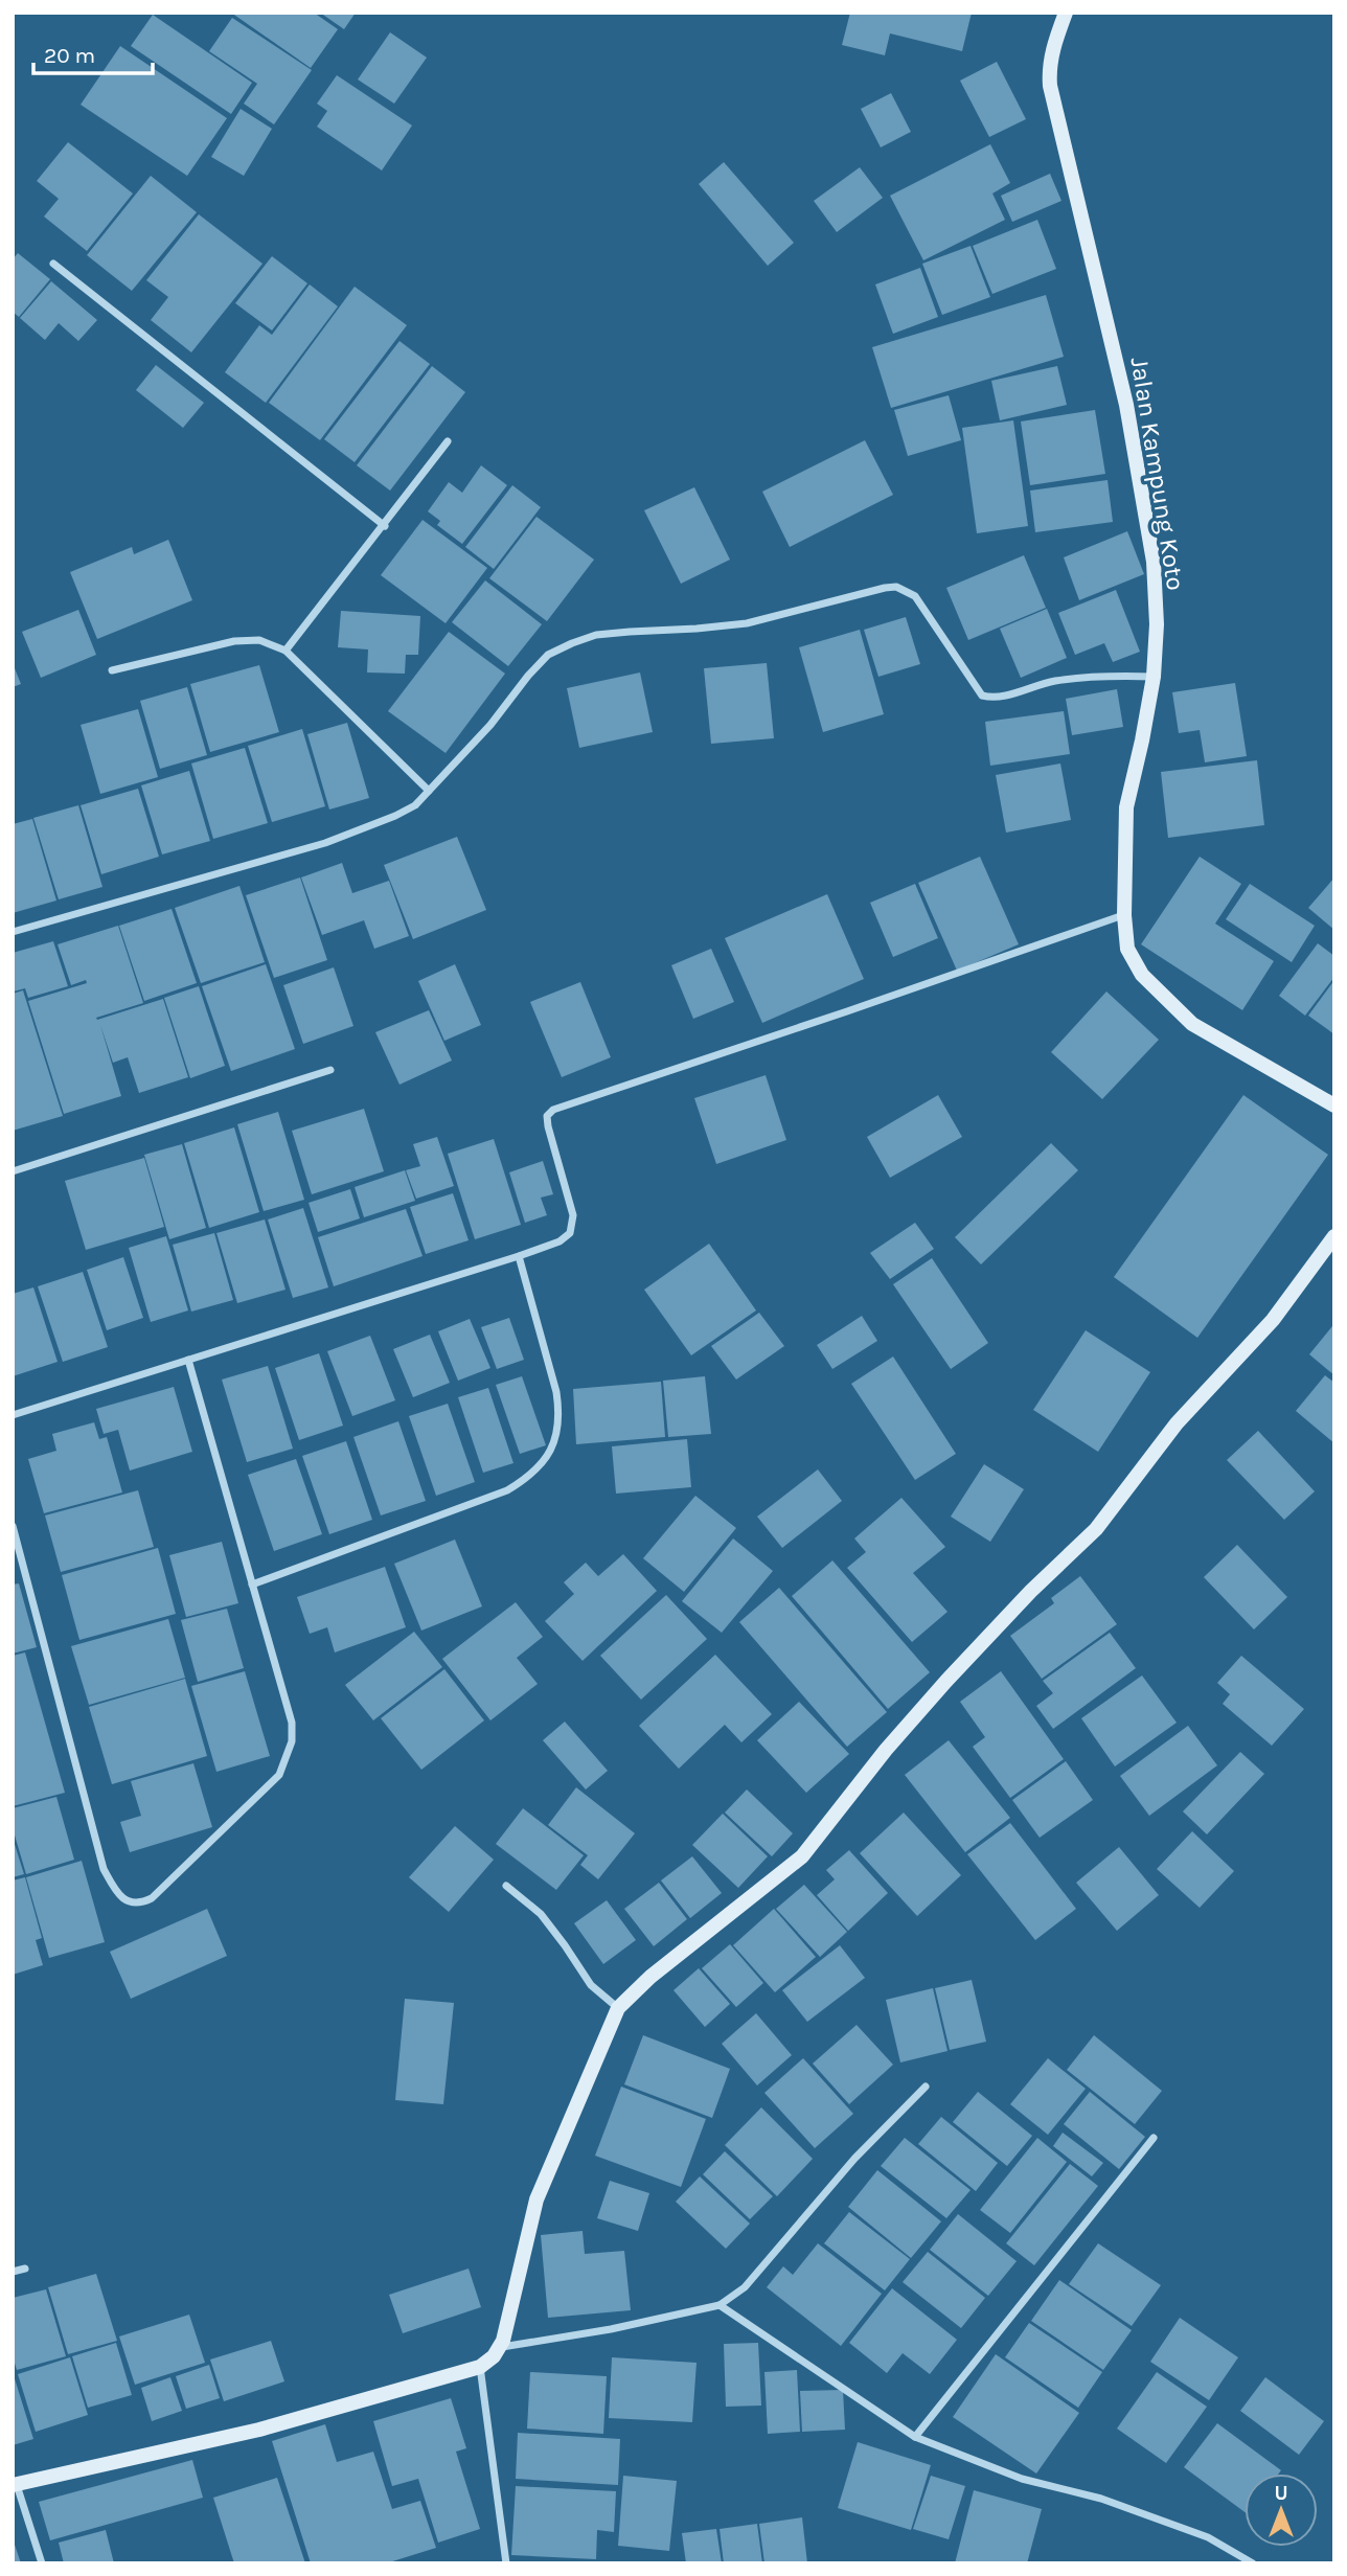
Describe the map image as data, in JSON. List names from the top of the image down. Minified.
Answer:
{"streets":{"street":["Jalan Kampung Koto"]},"scale_bar":"20 m","north":"top"}
